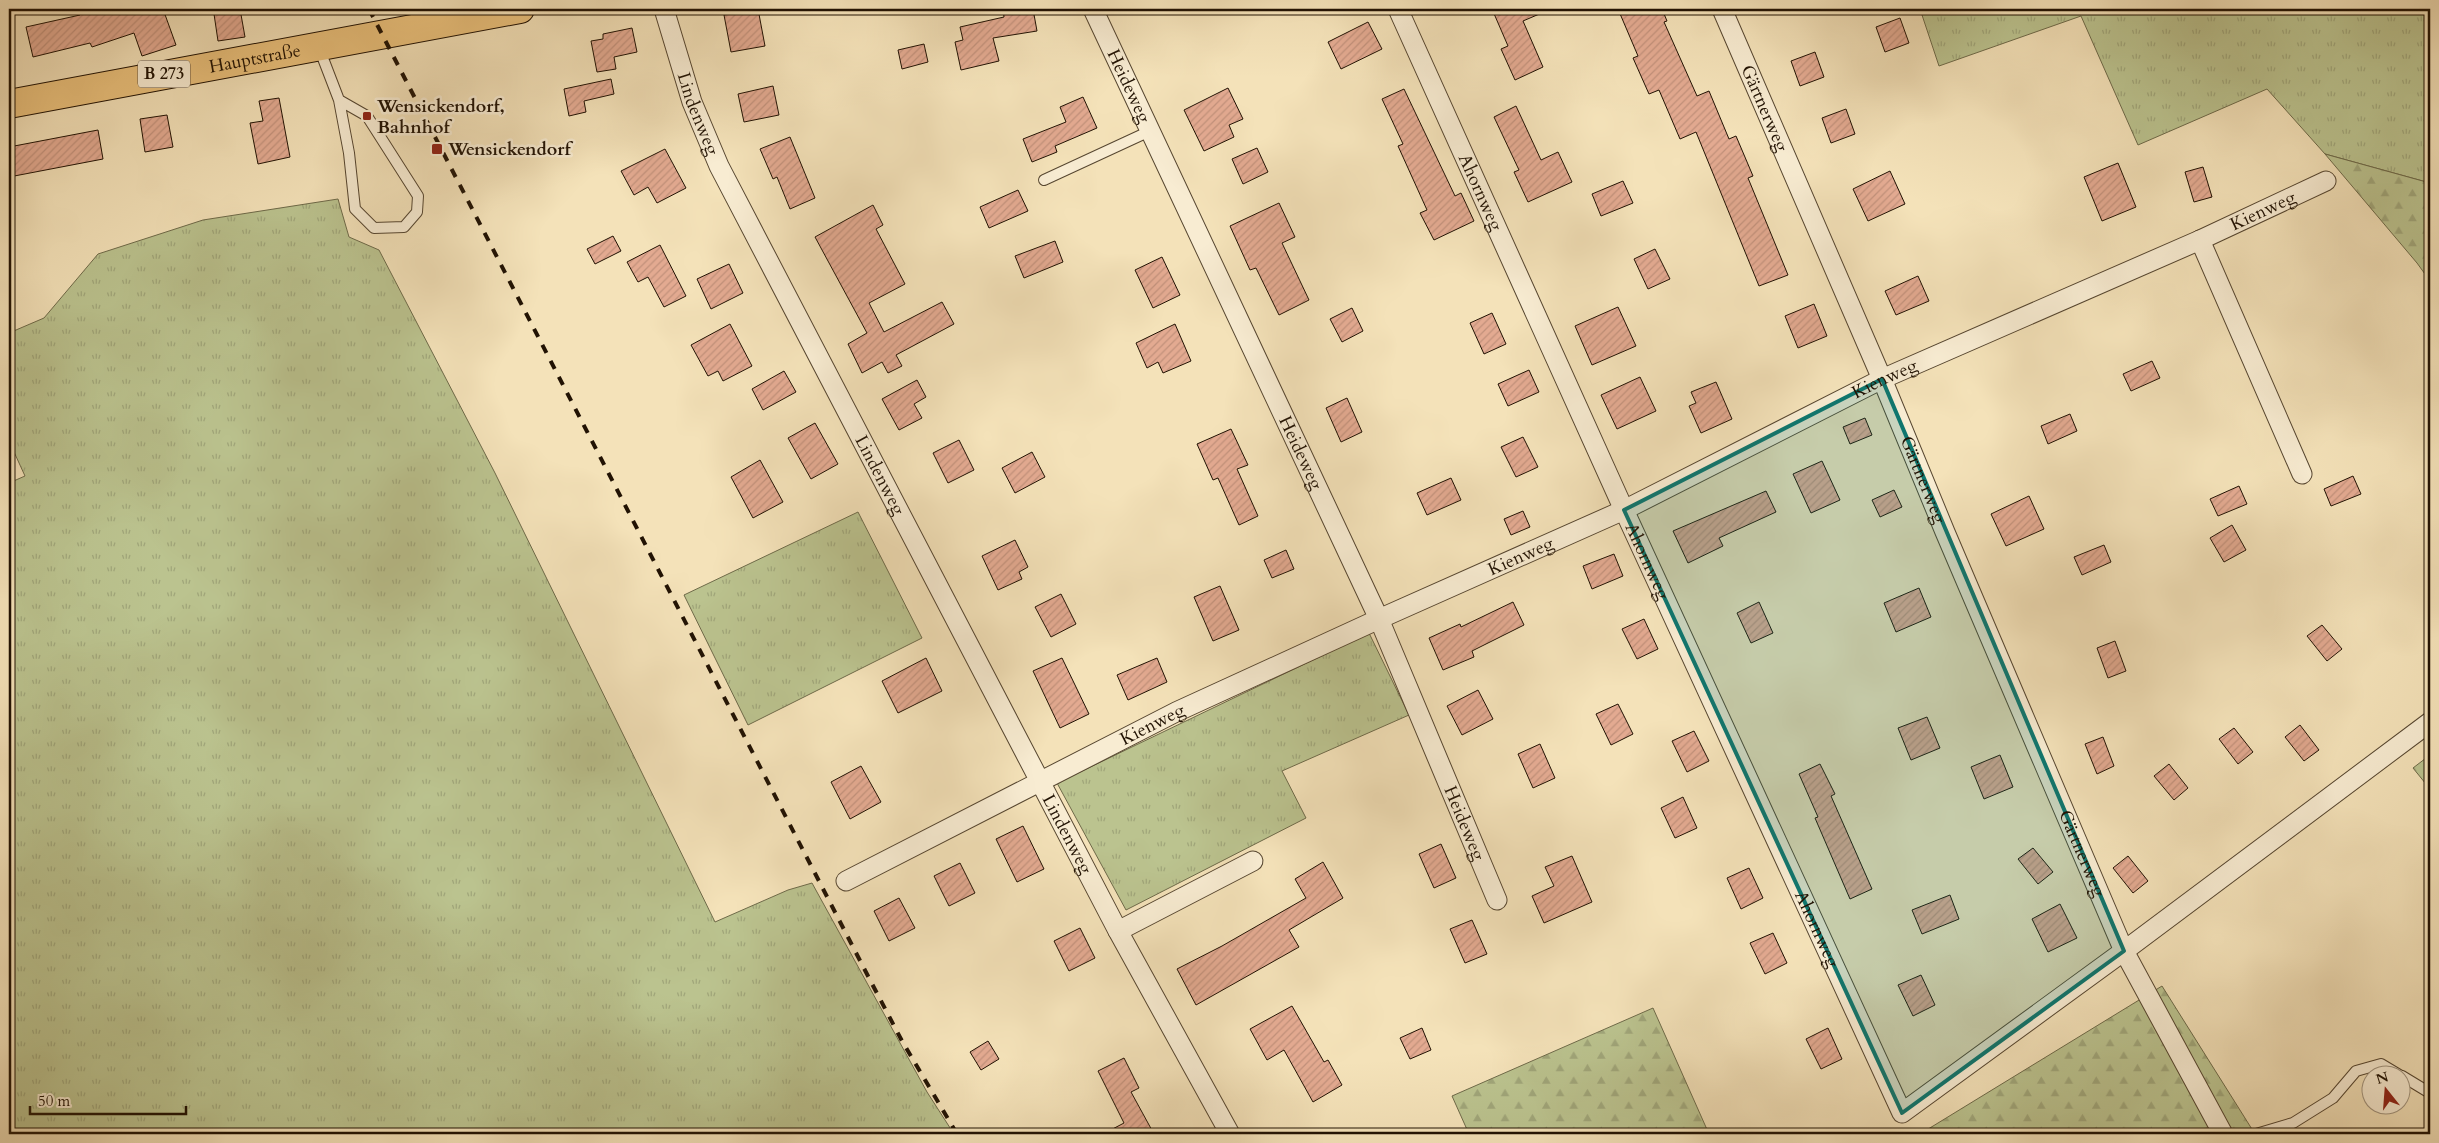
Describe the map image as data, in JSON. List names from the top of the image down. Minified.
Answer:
{"streets":{"main road":["Hauptstraße","B 273"],"street":["Heideweg","Gärtnerweg","Lindenweg","Ahornweg","Kienweg"]},"crossings":[["Heideweg","Kienweg"],["Gärtnerweg","Ahornweg"],["Gärtnerweg","Kienweg"],["Lindenweg","Kienweg"],["Ahornweg","Kienweg"]],"places":{"transit":["Wensickendorf, Bahnhof","Wensickendorf"]},"scale_bar":"50 m","north":"top"}
